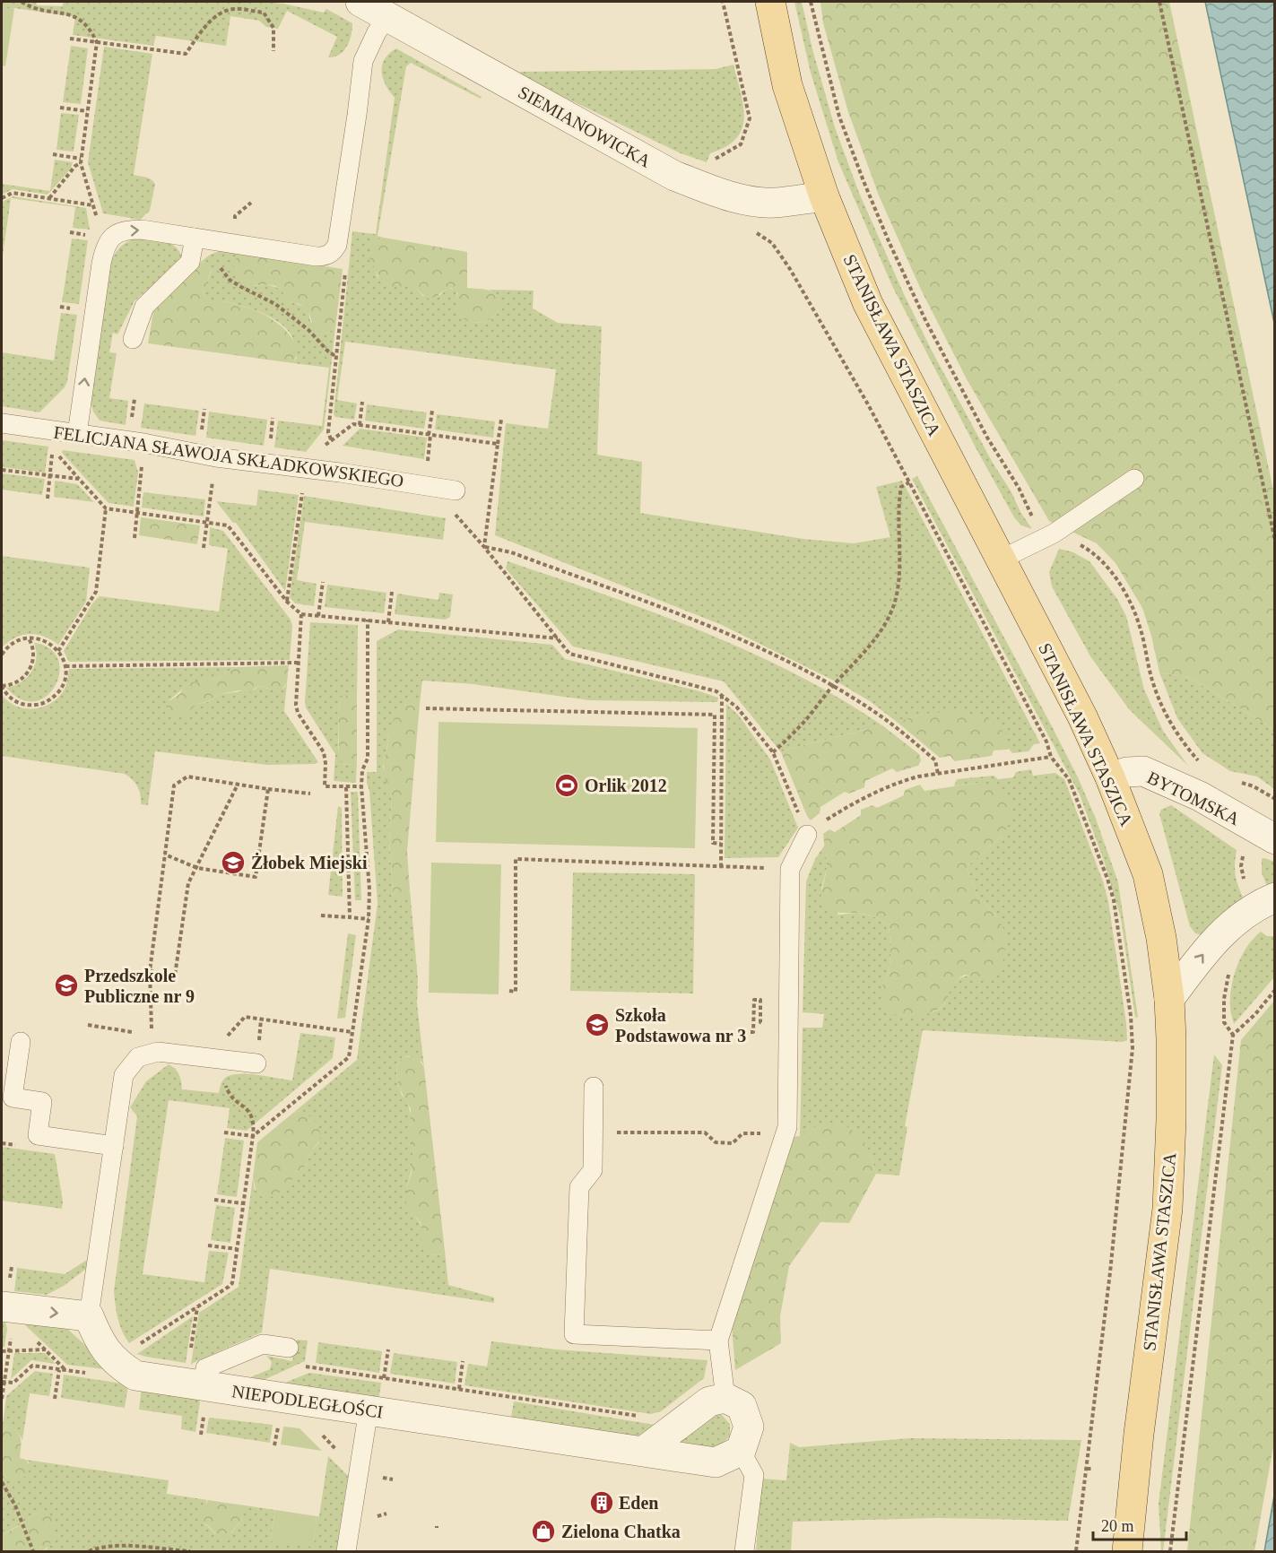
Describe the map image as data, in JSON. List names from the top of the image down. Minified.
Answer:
{"streets":{"main road":["STANISŁAWA STASZICA"],"street":["SIEMIANOWICKA","BYTOMSKA","NIEPODLEGŁOŚCI"],"lane":["FELICJANA SŁAWOJA SKŁADKOWSKIEGO"]},"crossings":[["SIEMIANOWICKA","STANISŁAWA STASZICA"],["STANISŁAWA STASZICA","BYTOMSKA"]],"places":{"sports":["Orlik 2012"],"school or university":["Żłobek Miejski","Przedszkole Publiczne nr 9","Szkoła Podstawowa nr 3"],"building":["Eden"],"shop":["Zielona Chatka"]},"scale_bar":"20 m"}
